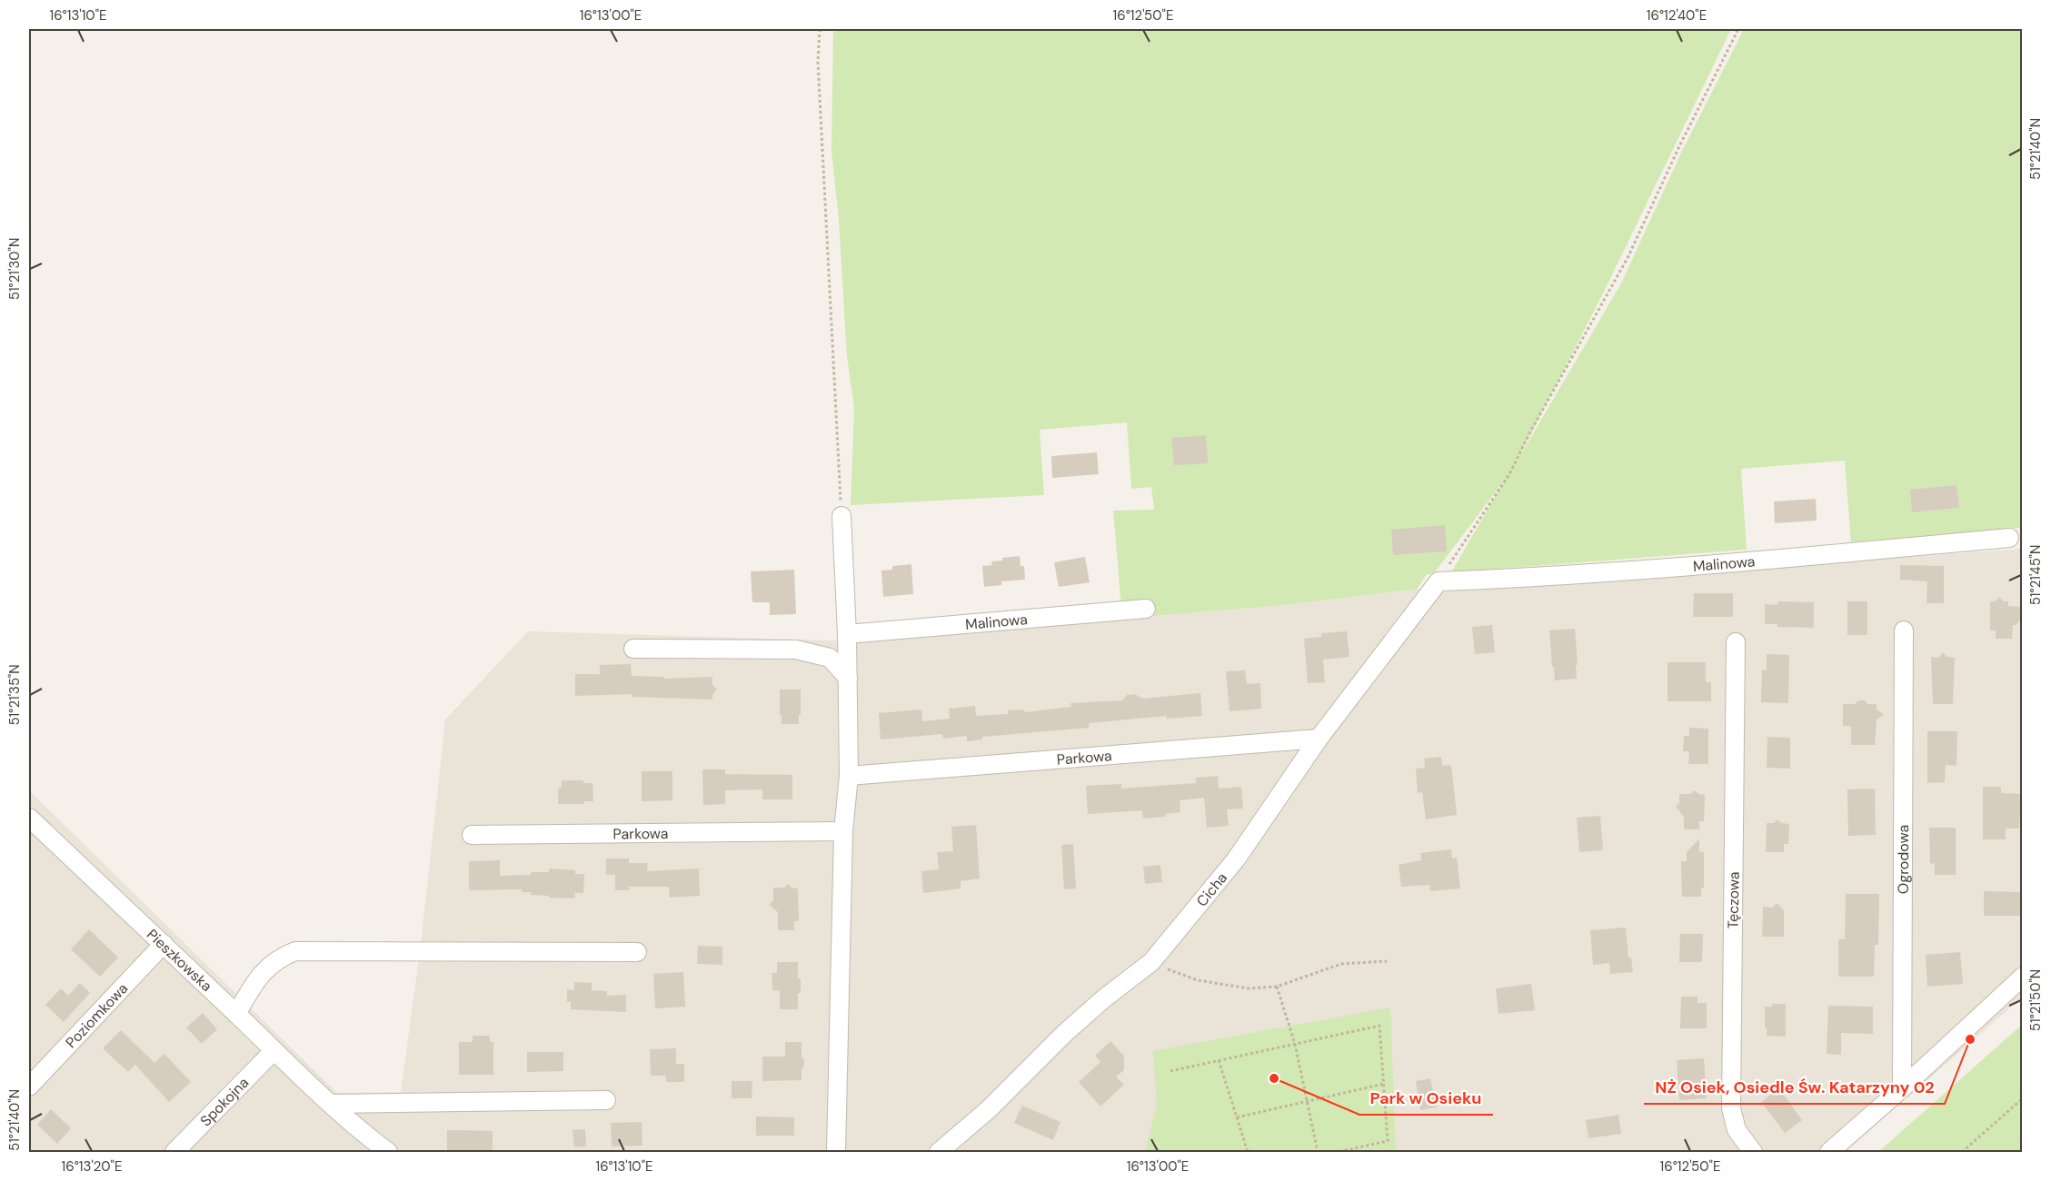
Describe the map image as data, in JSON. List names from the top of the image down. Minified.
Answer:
{"streets":{"street":["Malinowa","Parkowa","Ogrodowa","Cicha","Tęczowa","Pieszkowska","Poziomkowa","Spokojna"]},"crossings":[["Malinowa","Cicha"],["Parkowa","Cicha"],["Pieszkowska","Poziomkowa"],["Pieszkowska","Spokojna"]],"places":["NŻ Osiek, Osiedle Św. Katarzyny 02","Park w Osieku"],"coordinates":["16°13'10\"E","16°13'00\"E","16°12'50\"E","16°12'40\"E","51°21'40\"N","51°21'30\"N","51°21'45\"N","51°21'35\"N","51°21'50\"N","16°13'20\"E"]}
